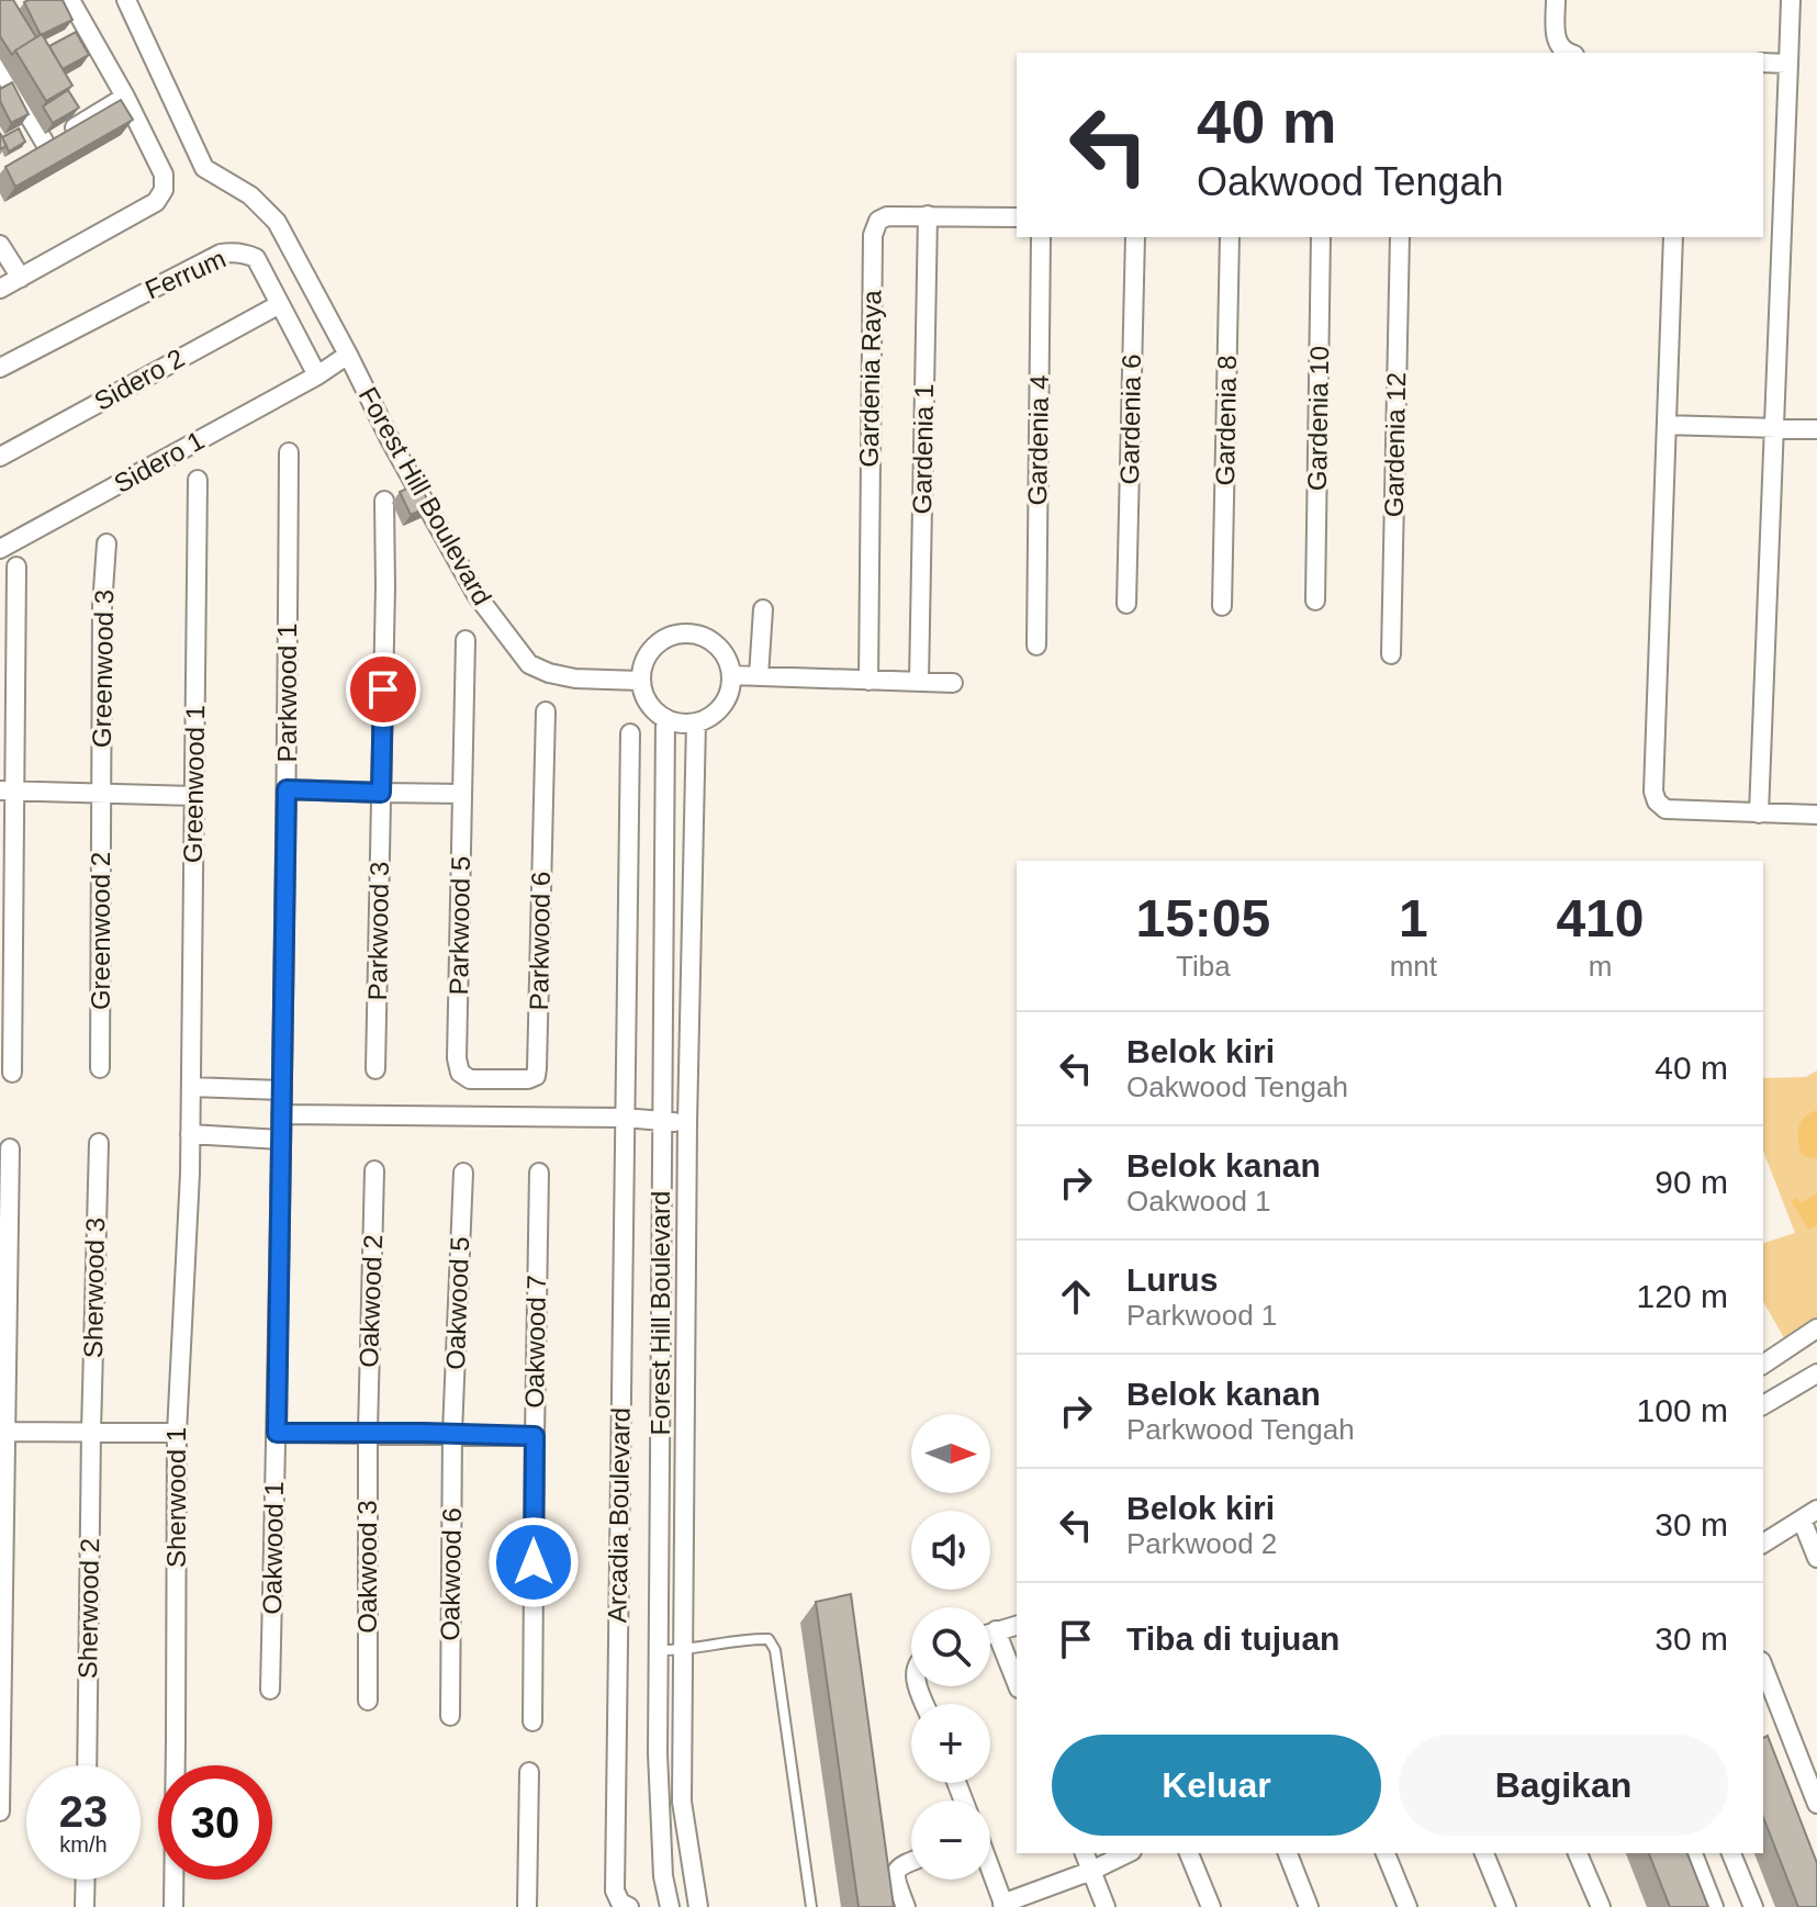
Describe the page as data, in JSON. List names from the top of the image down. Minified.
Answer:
{"streets":{"street":["Ferrum","Gardenia Raya","Sidero 2","Gardenia 10","Gardenia 6","Gardenia 8","Gardenia 4","Gardenia 12","Gardenia 1","Sidero 1","Forest Hill Boulevard","Greenwood 3","Parkwood 1","Greenwood 1","Parkwood 5","Greenwood 2","Parkwood 3","Parkwood 6","Sherwood 3","Oakwood 2","Oakwood 5","Oakwood 7","Sherwood 1","Arcadia Boulevard","Oakwood 1","Oakwood 3","Oakwood 6","Sherwood 2"]},"crossings":[["Ferrum","Sidero 2"],["Ferrum","Sidero 1"],["Gardenia Raya","Gardenia 1"],["Sidero 1","Forest Hill Boulevard"],["Greenwood 3","Greenwood 2"],["Parkwood 1","Oakwood 1"],["Greenwood 1","Sherwood 1"],["Parkwood 5","Parkwood 6"],["Sherwood 3","Sherwood 2"],["Oakwood 2","Oakwood 3"],["Oakwood 5","Oakwood 6"]],"north":"right","page":{"turn":["40 m","Oakwood Tengah"],"eta":["15:05","Tiba","1","mnt","410","m"],"list":[{"name":"Belok kiri","note":"Oakwood Tengah","value":"40 m"},{"name":"Belok kanan","note":"Oakwood 1","value":"90 m"},{"name":"Lurus","note":"Parkwood 1","value":"120 m"},{"name":"Belok kanan","note":"Parkwood Tengah","value":"100 m"},{"name":"Belok kiri","note":"Parkwood 2","value":"30 m"},{"name":"Tiba di tujuan","value":"30 m"}],"map_buttons":["+","−"],"buttons":["Keluar","Bagikan"],"speed":"23 km/h","limit":"30"}}
